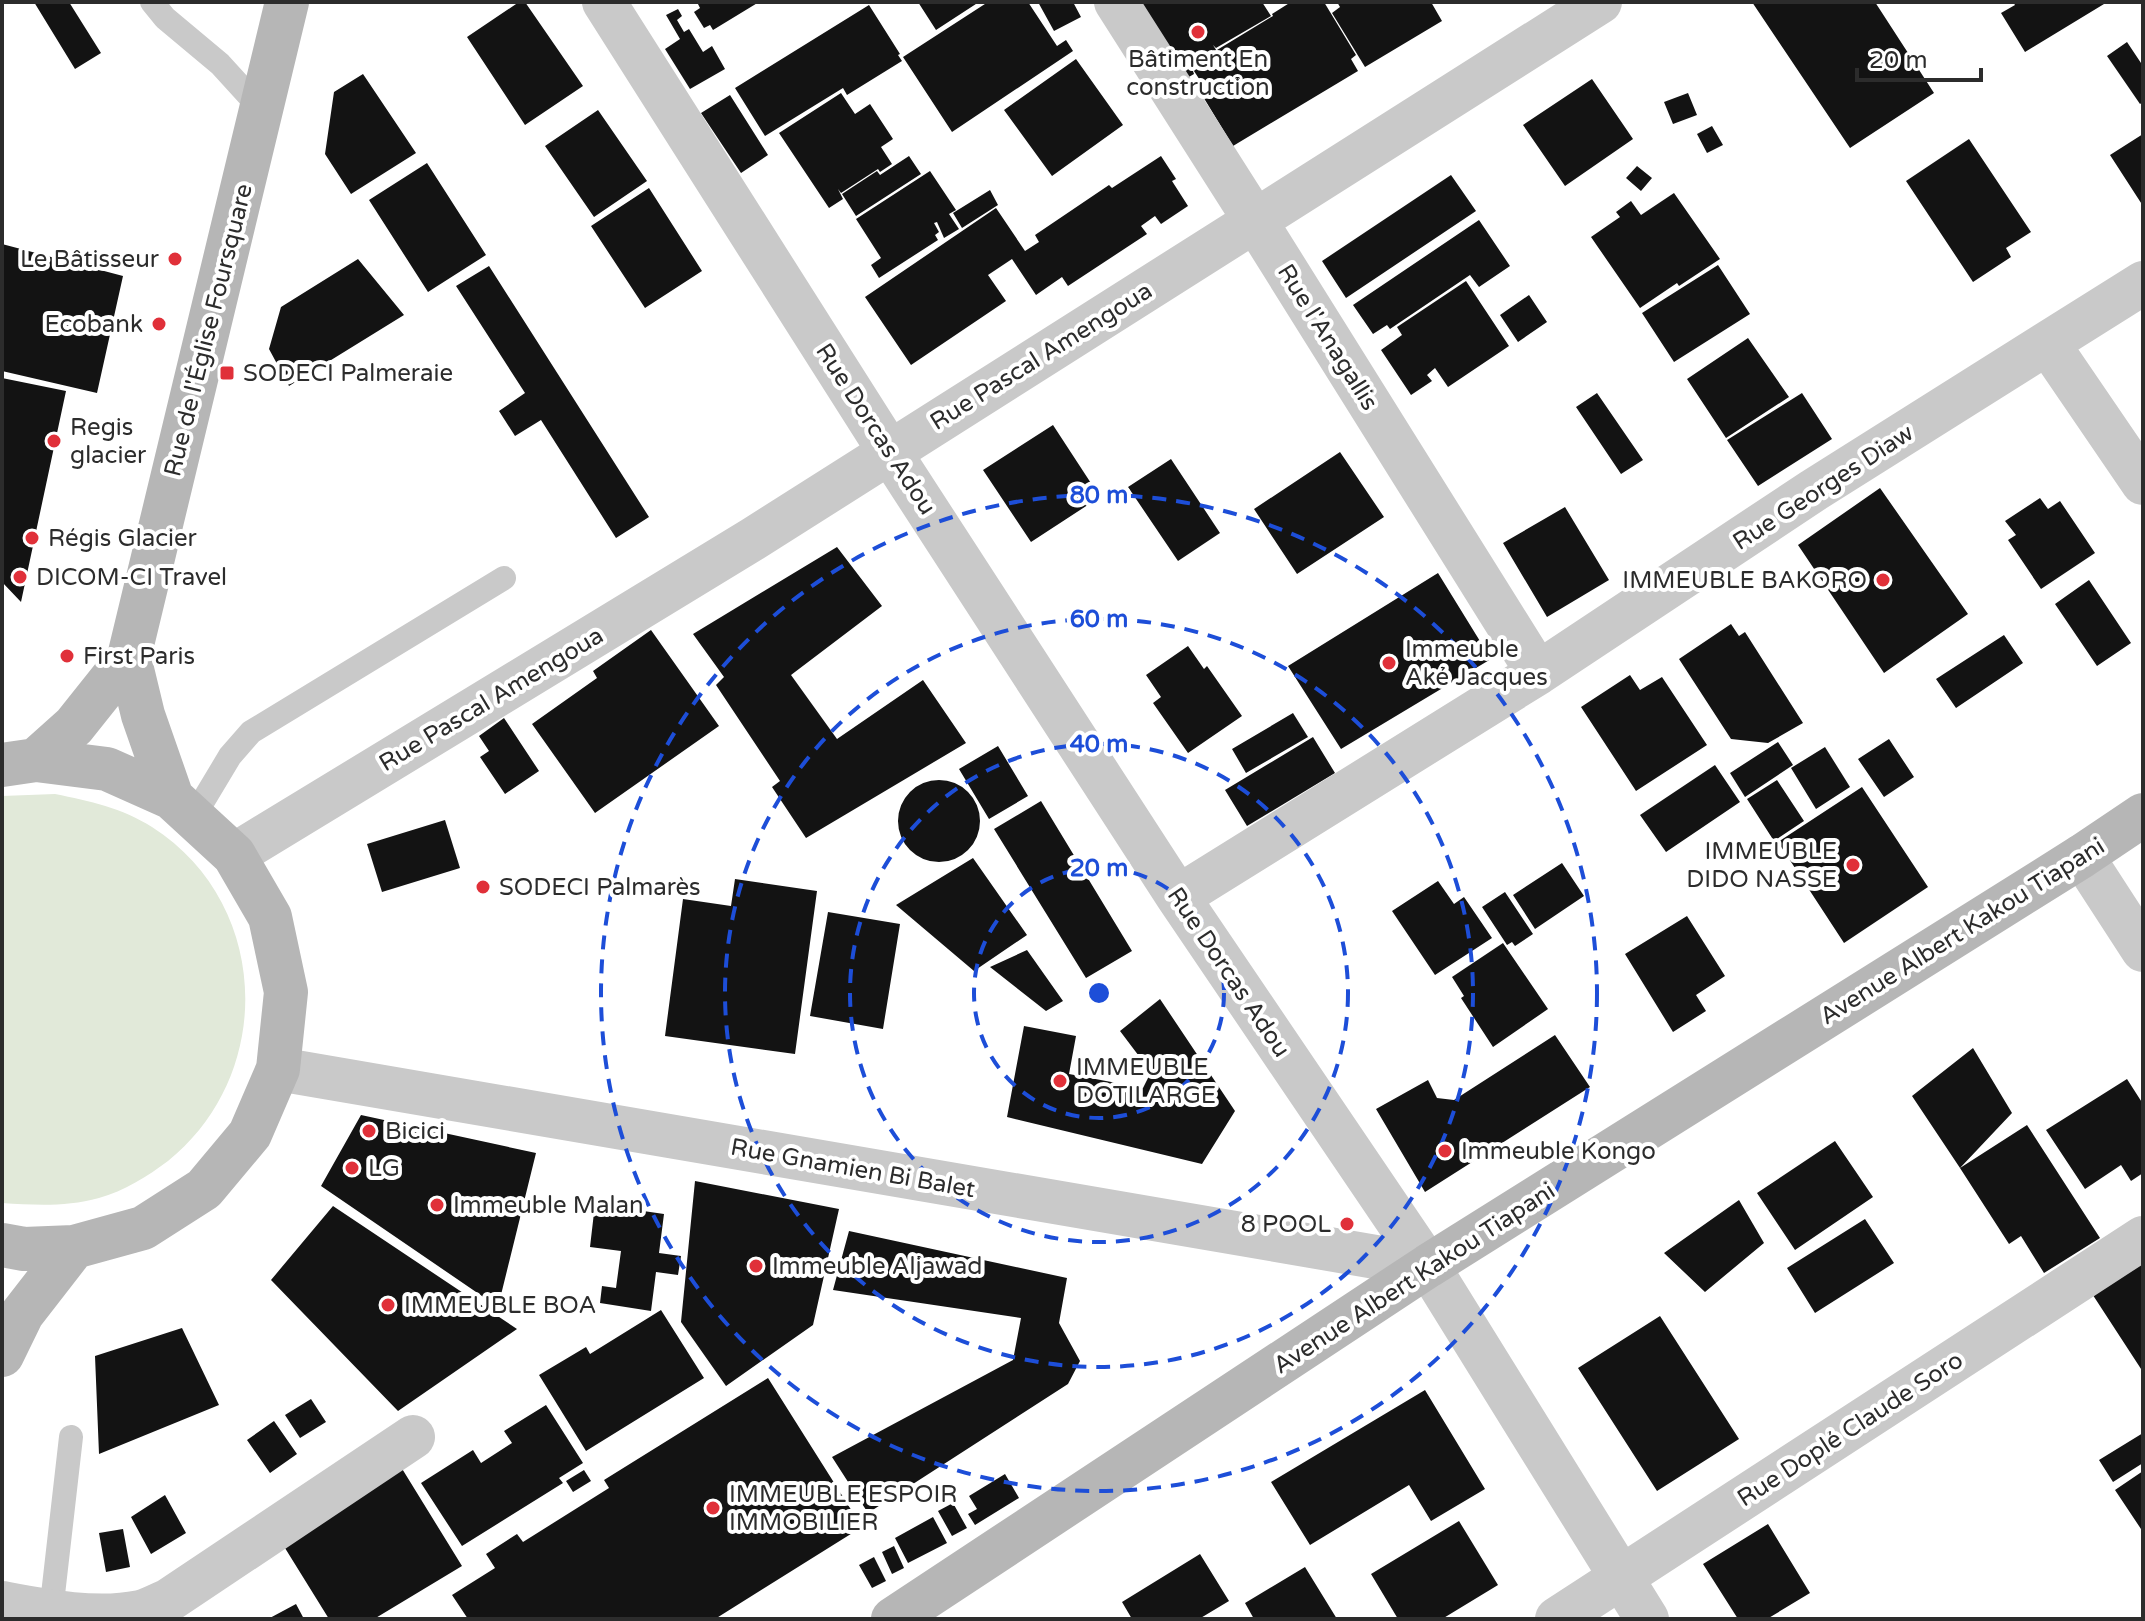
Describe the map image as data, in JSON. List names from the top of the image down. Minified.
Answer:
{"streets":{"main road":["Rue de l'Église Foursquare","Avenue Albert Kakou Tiapani"],"street":["Rue l'Anagallis","Rue Pascal Amengoua","Rue Dorcas Adou","Rue Georges Diaw","Rue Gnamien Bi Balet","Rue Doplé Claude Soro"]},"crossings":[["Rue l'Anagallis","Rue Pascal Amengoua"],["Rue l'Anagallis","Rue Georges Diaw"],["Rue Pascal Amengoua","Rue Dorcas Adou"],["Rue Dorcas Adou","Rue Georges Diaw"],["Rue Dorcas Adou","Avenue Albert Kakou Tiapani"],["Rue Dorcas Adou","Rue Gnamien Bi Balet"],["Rue Dorcas Adou","Rue Doplé Claude Soro"],["Avenue Albert Kakou Tiapani","Rue Gnamien Bi Balet"]],"places":{"other":["Bâtiment En construction","Le Bâtisseur","Ecobank","Regis glacier","Régis Glacier","DICOM-CI Travel","IMMEUBLE BAKORO","First Paris","Immeuble Aké Jacques","IMMEUBLE DIDO NASSE","SODECI Palmarès","IMMEUBLE DOTILARGE","Bicici","Immeuble Kongo","LG","Immeuble Malan","8 POOL","Immeuble Aljawad","IMMEUBLE BOA","IMMEUBLE ESPOIR IMMOBILIER"],"transit":["SODECI Palmeraie"]},"scale_bar":"20 m","rings":["80 m","60 m","40 m","20 m"]}
